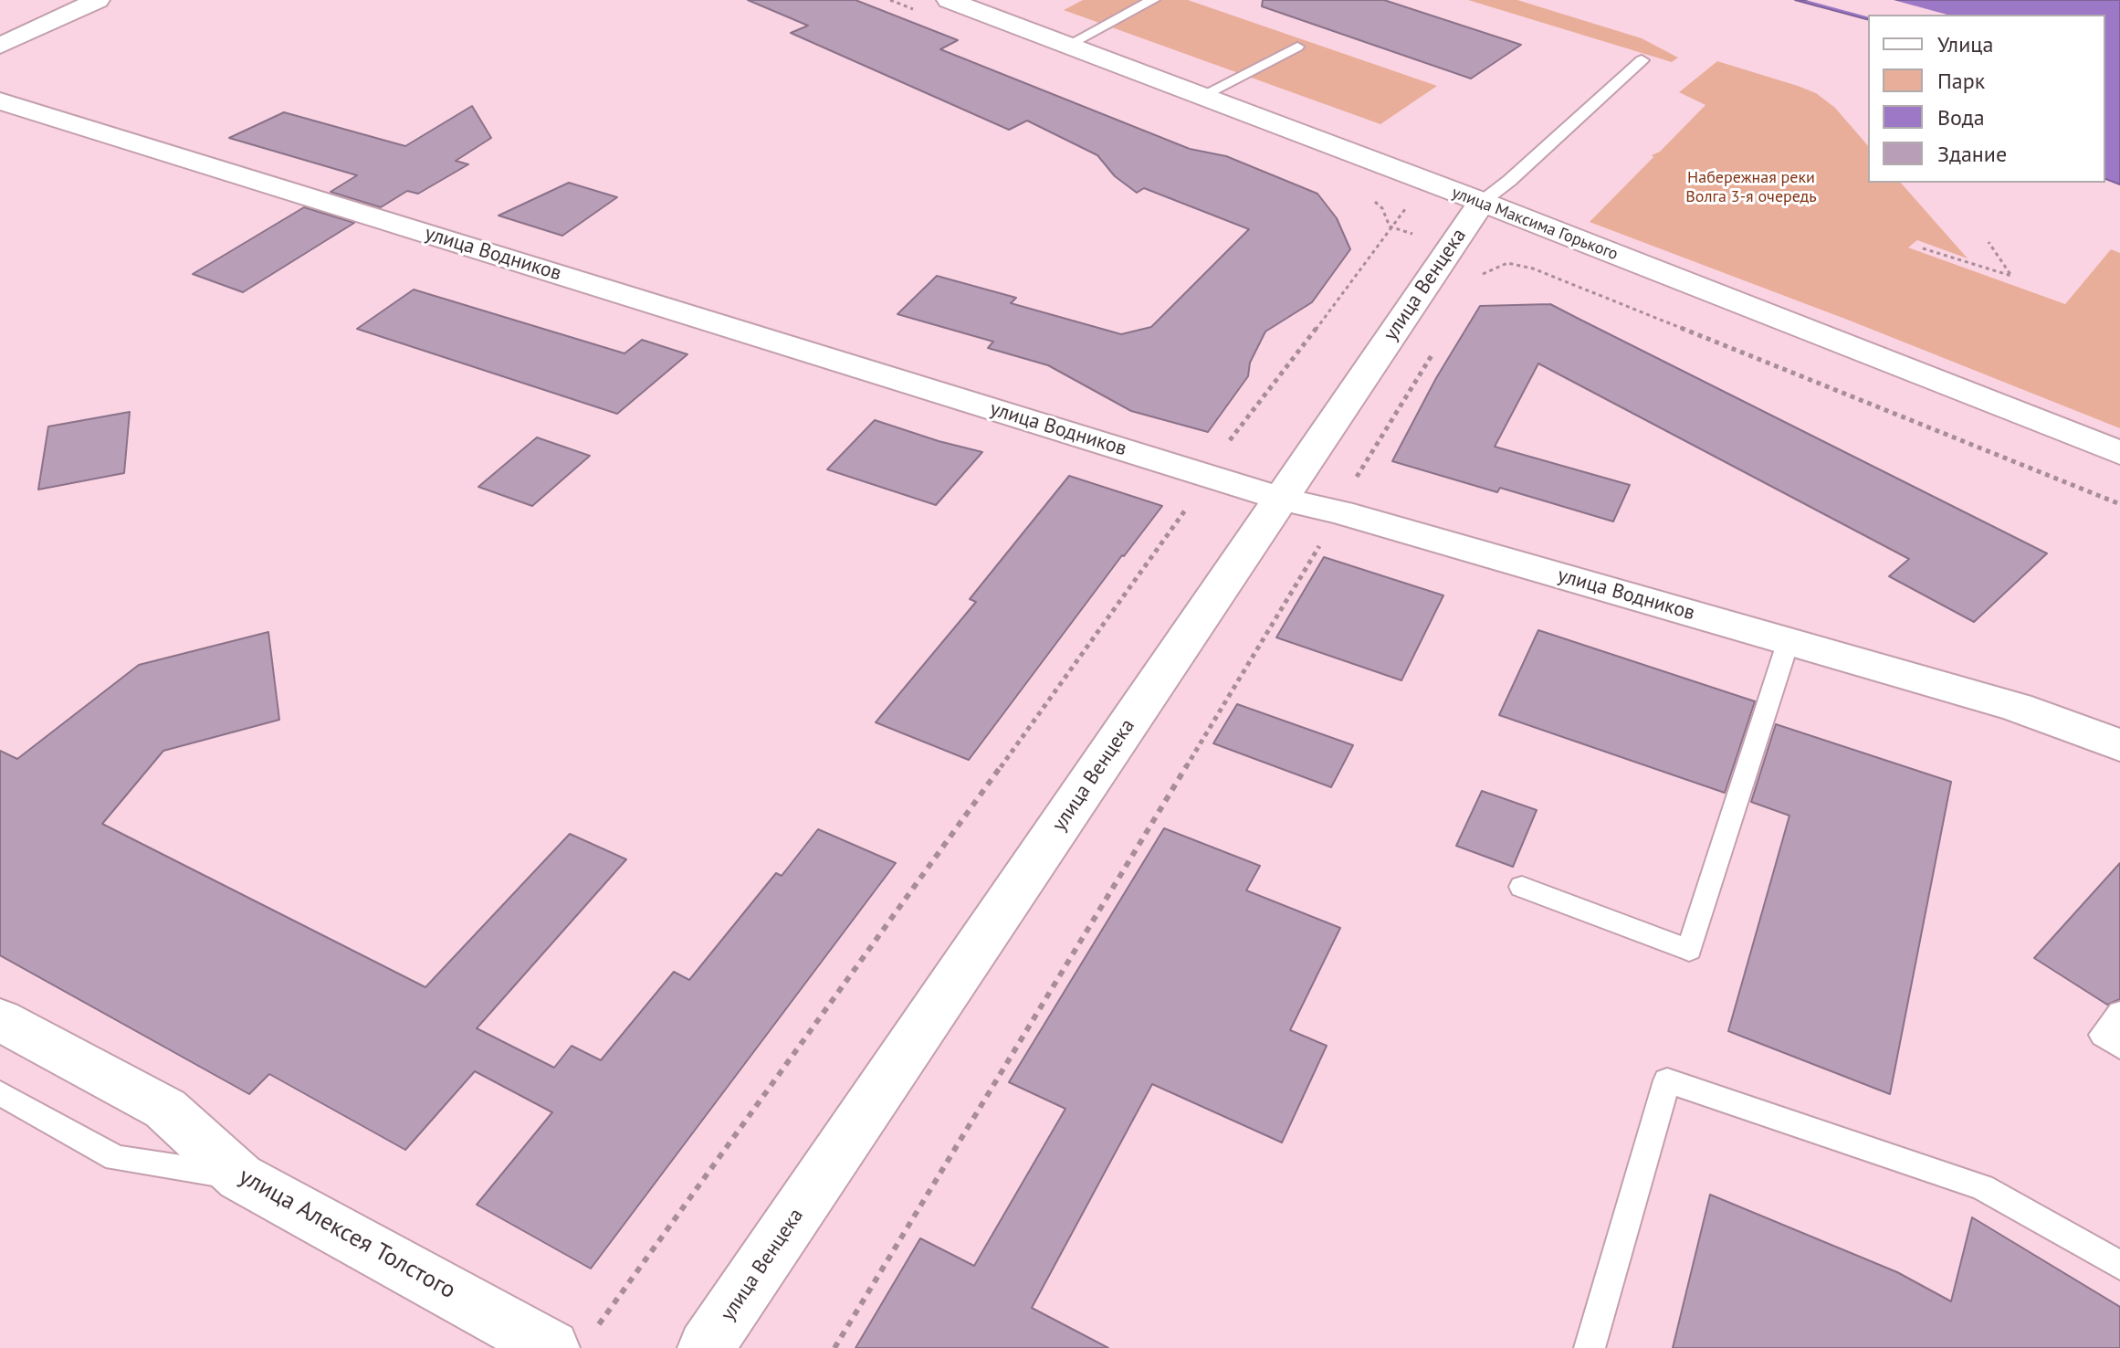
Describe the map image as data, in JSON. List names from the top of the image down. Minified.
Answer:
{"streets":{"street":["улица Максима Горького","улица Водников","улица Венцека","улица Алексея Толстого"]},"crossings":[["улица Максима Горького","улица Венцека"],["улица Водников","улица Венцека"]],"parks":["Набережная реки Волга 3-я очередь"],"legend":["Улица","Парк","Вода","Здание"]}
